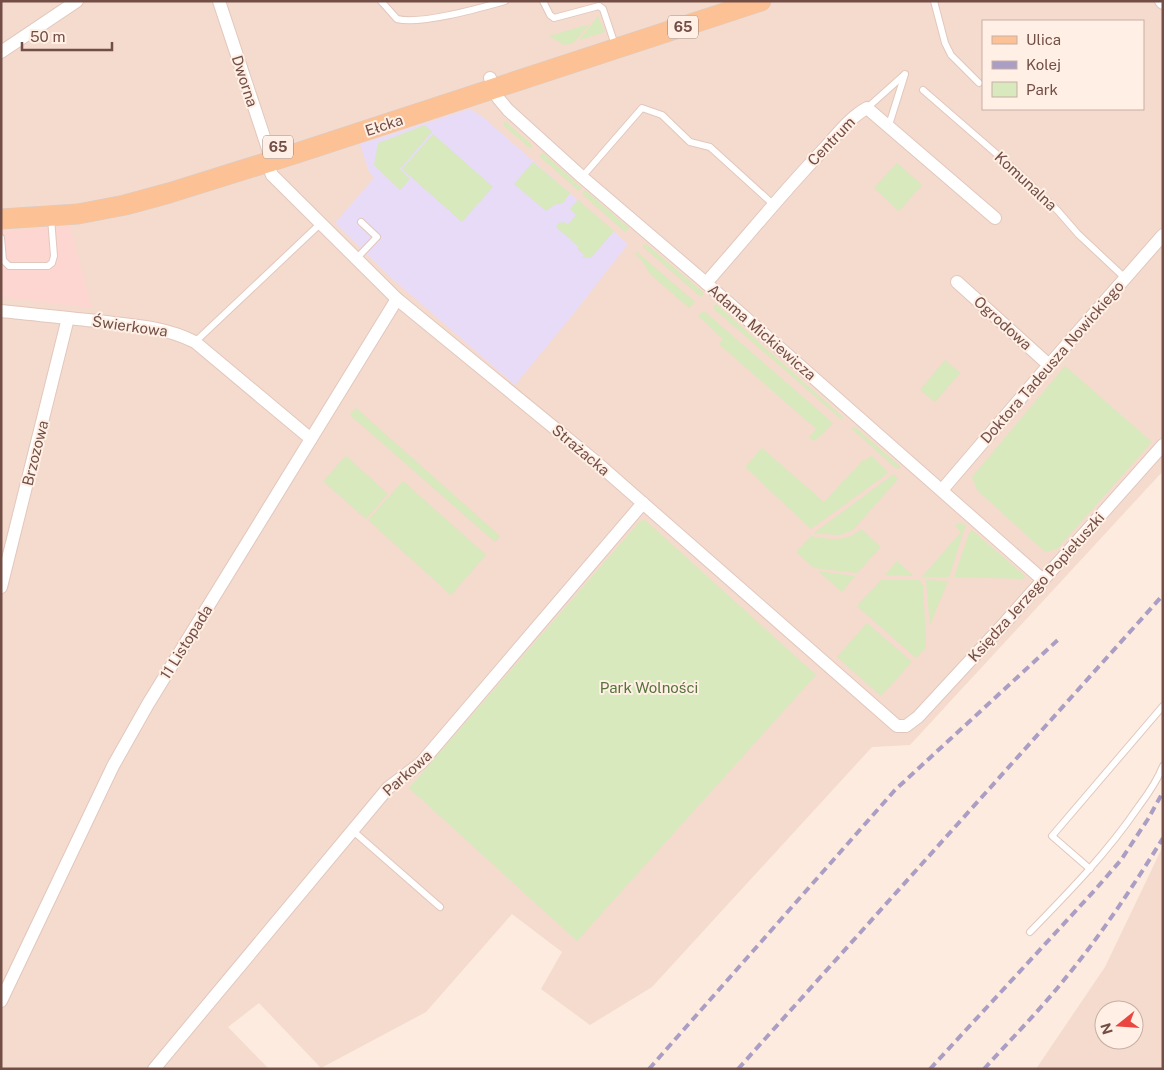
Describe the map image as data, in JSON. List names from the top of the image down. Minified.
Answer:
{"streets":{"main road":["65","Ełcka"],"street":["Dworna","Centrum","Ogrodowa","Świerkowa","Adama Mickiewicza","Doktora Tadeusza Nowickiego","Strażacka","Brzozowa","Księdza Jerzego Popiełuszki","11 Listopada","Parkowa"],"lane":["Komunalna"]},"crossings":[["Dworna","Ełcka"],["Dworna","Strażacka"],["Ełcka","Adama Mickiewicza"],["Ełcka","Strażacka"],["Centrum","Adama Mickiewicza"],["Komunalna","Doktora Tadeusza Nowickiego"],["Ogrodowa","Doktora Tadeusza Nowickiego"],["Świerkowa","Brzozowa"],["Świerkowa","11 Listopada"],["Adama Mickiewicza","Doktora Tadeusza Nowickiego"],["Adama Mickiewicza","Księdza Jerzego Popiełuszki"],["Strażacka","Księdza Jerzego Popiełuszki"],["Strażacka","11 Listopada"],["Strażacka","Parkowa"]],"parks":["Park Wolności"],"legend":["Ulica","Kolej","Park"],"scale_bar":"50 m","north":"left"}
